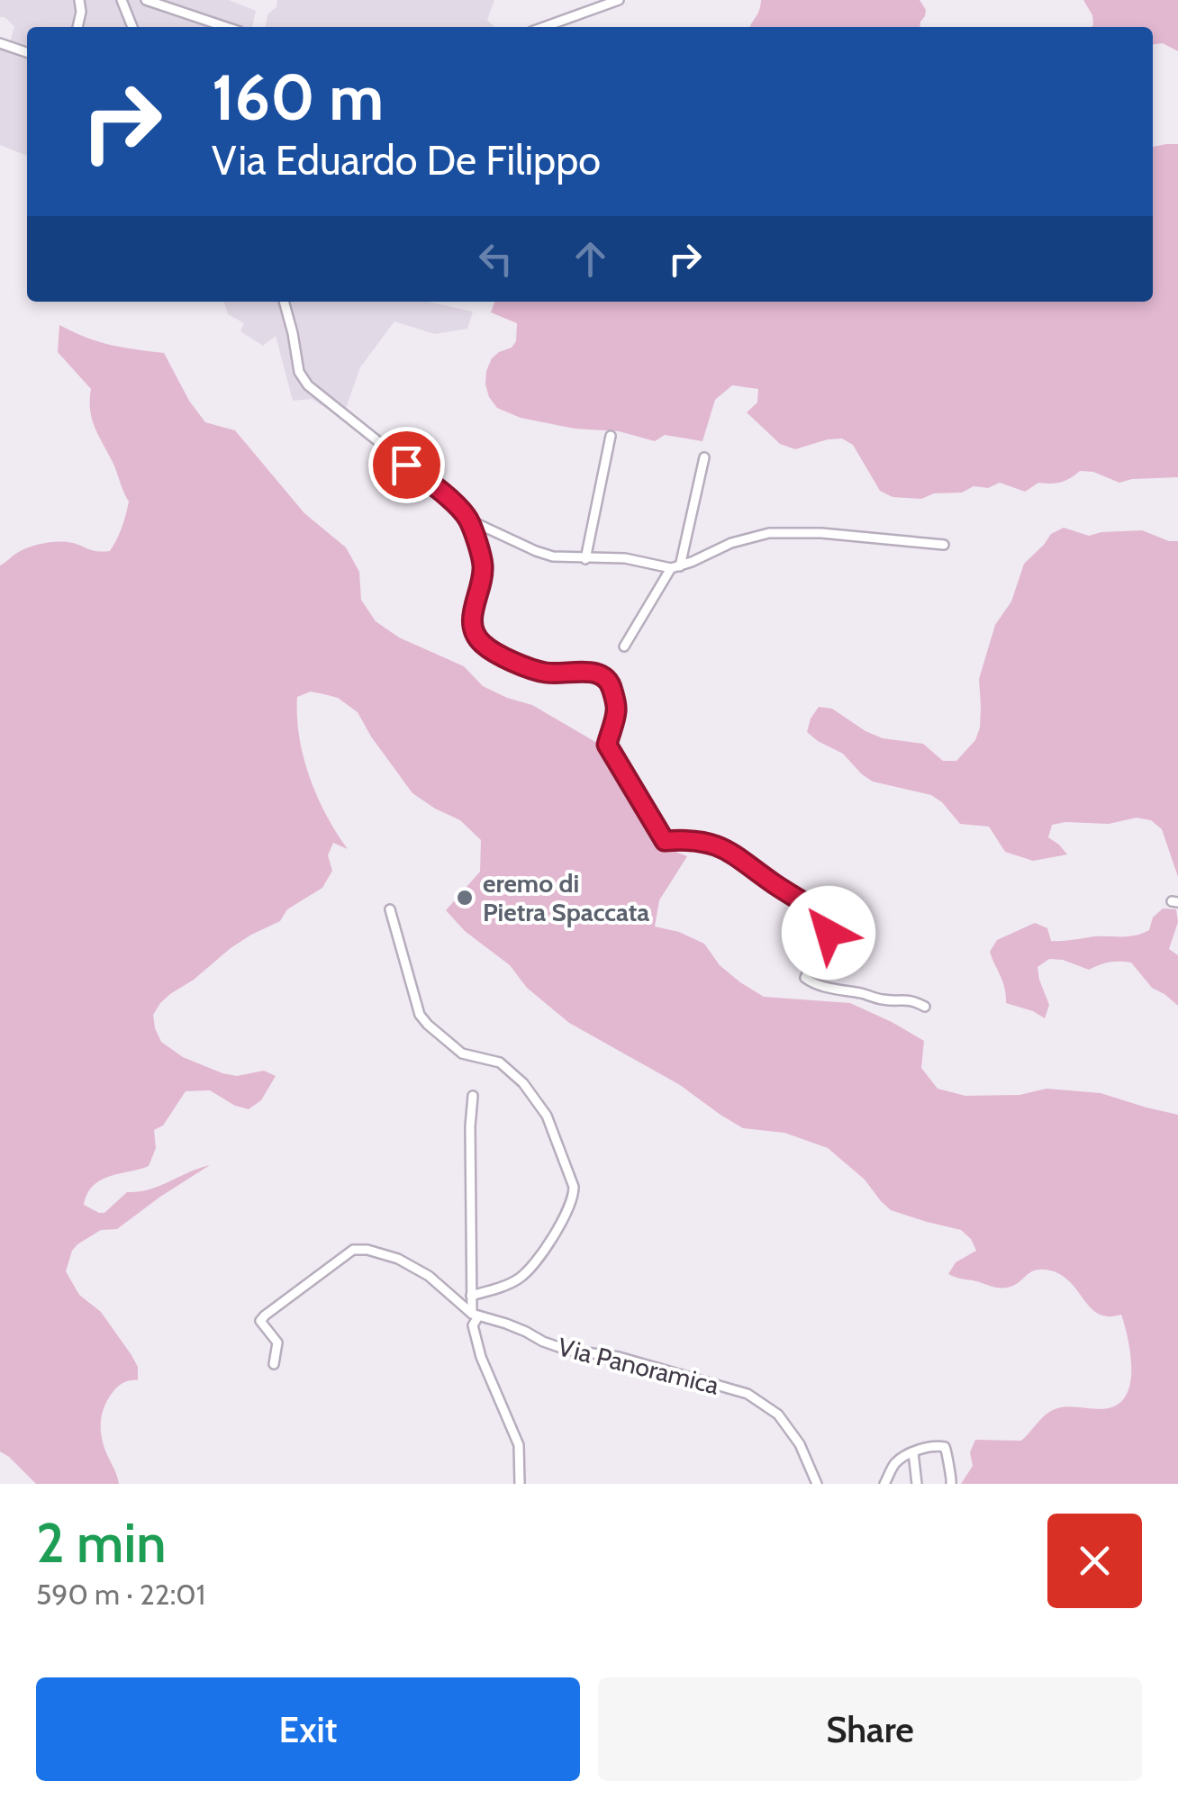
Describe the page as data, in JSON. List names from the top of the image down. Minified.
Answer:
{"streets":{"street":["Via Panoramica"]},"places":["eremo di Pietra Spaccata"],"page":{"turn":["160 m","Via Eduardo De Filippo"],"heading":["2 min","590 m · 22:01"],"buttons":["Exit","Share"]}}
